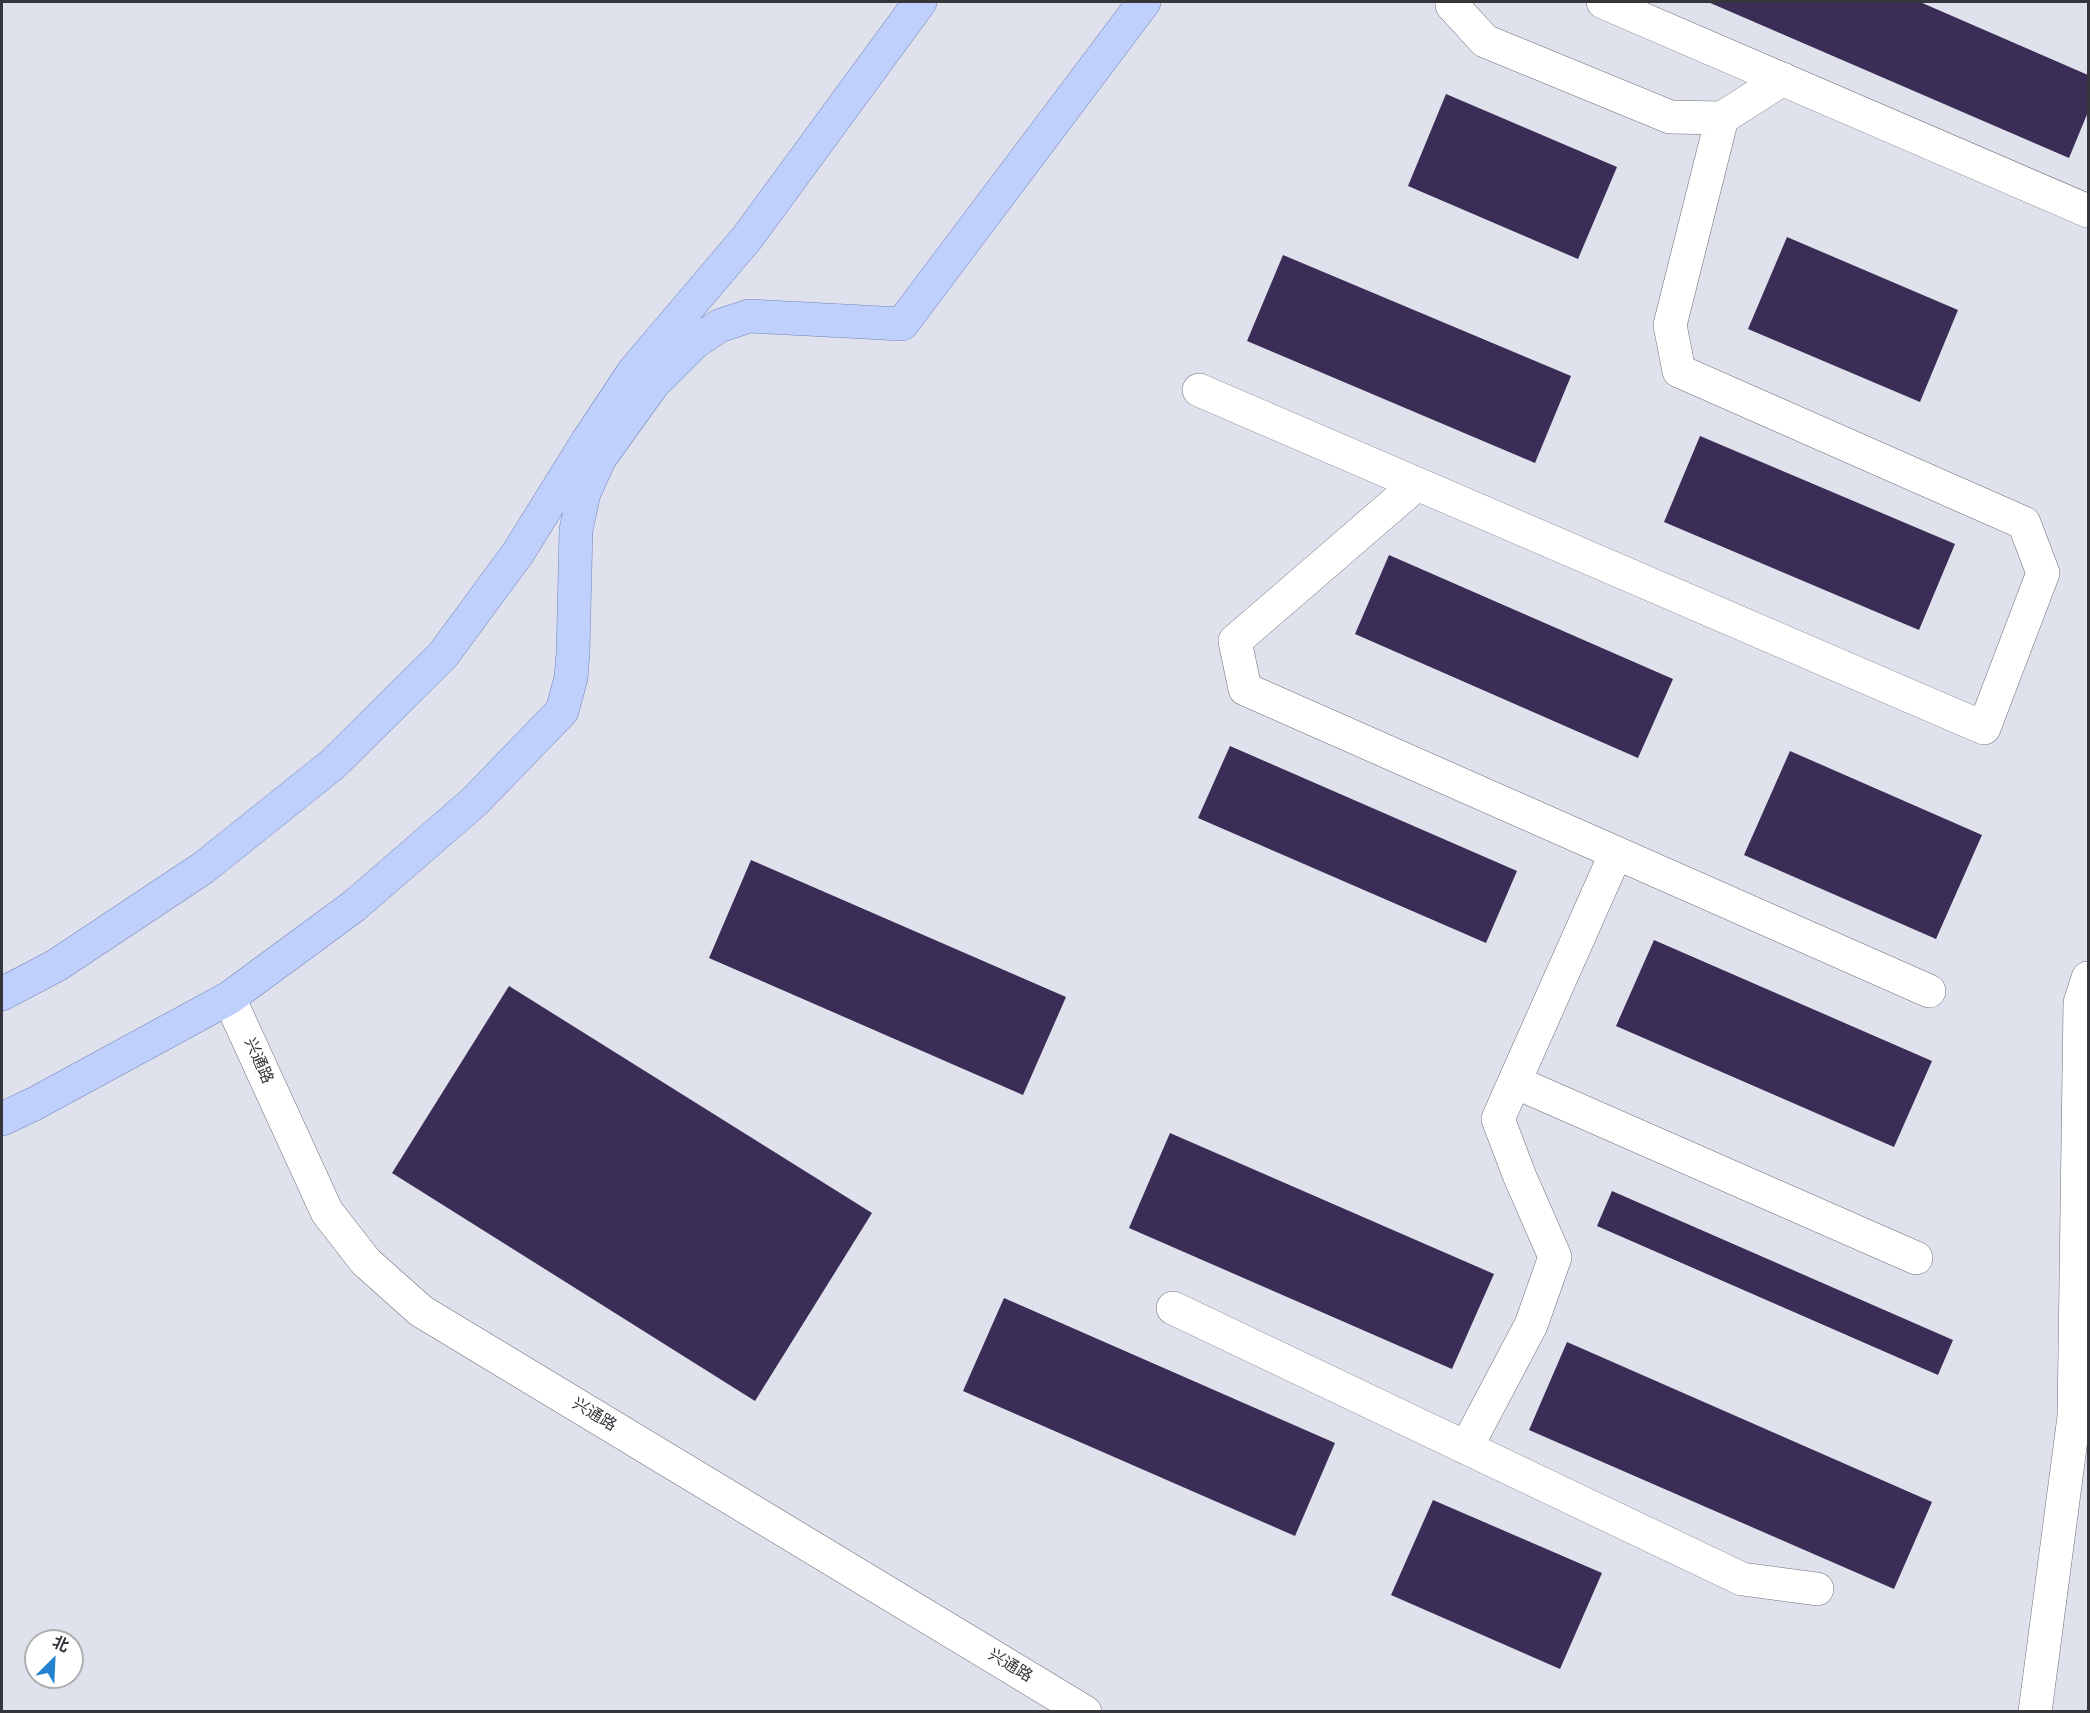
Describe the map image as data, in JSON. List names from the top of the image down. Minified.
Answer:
{"streets":{"street":["兴通路"]},"north":"top right"}
